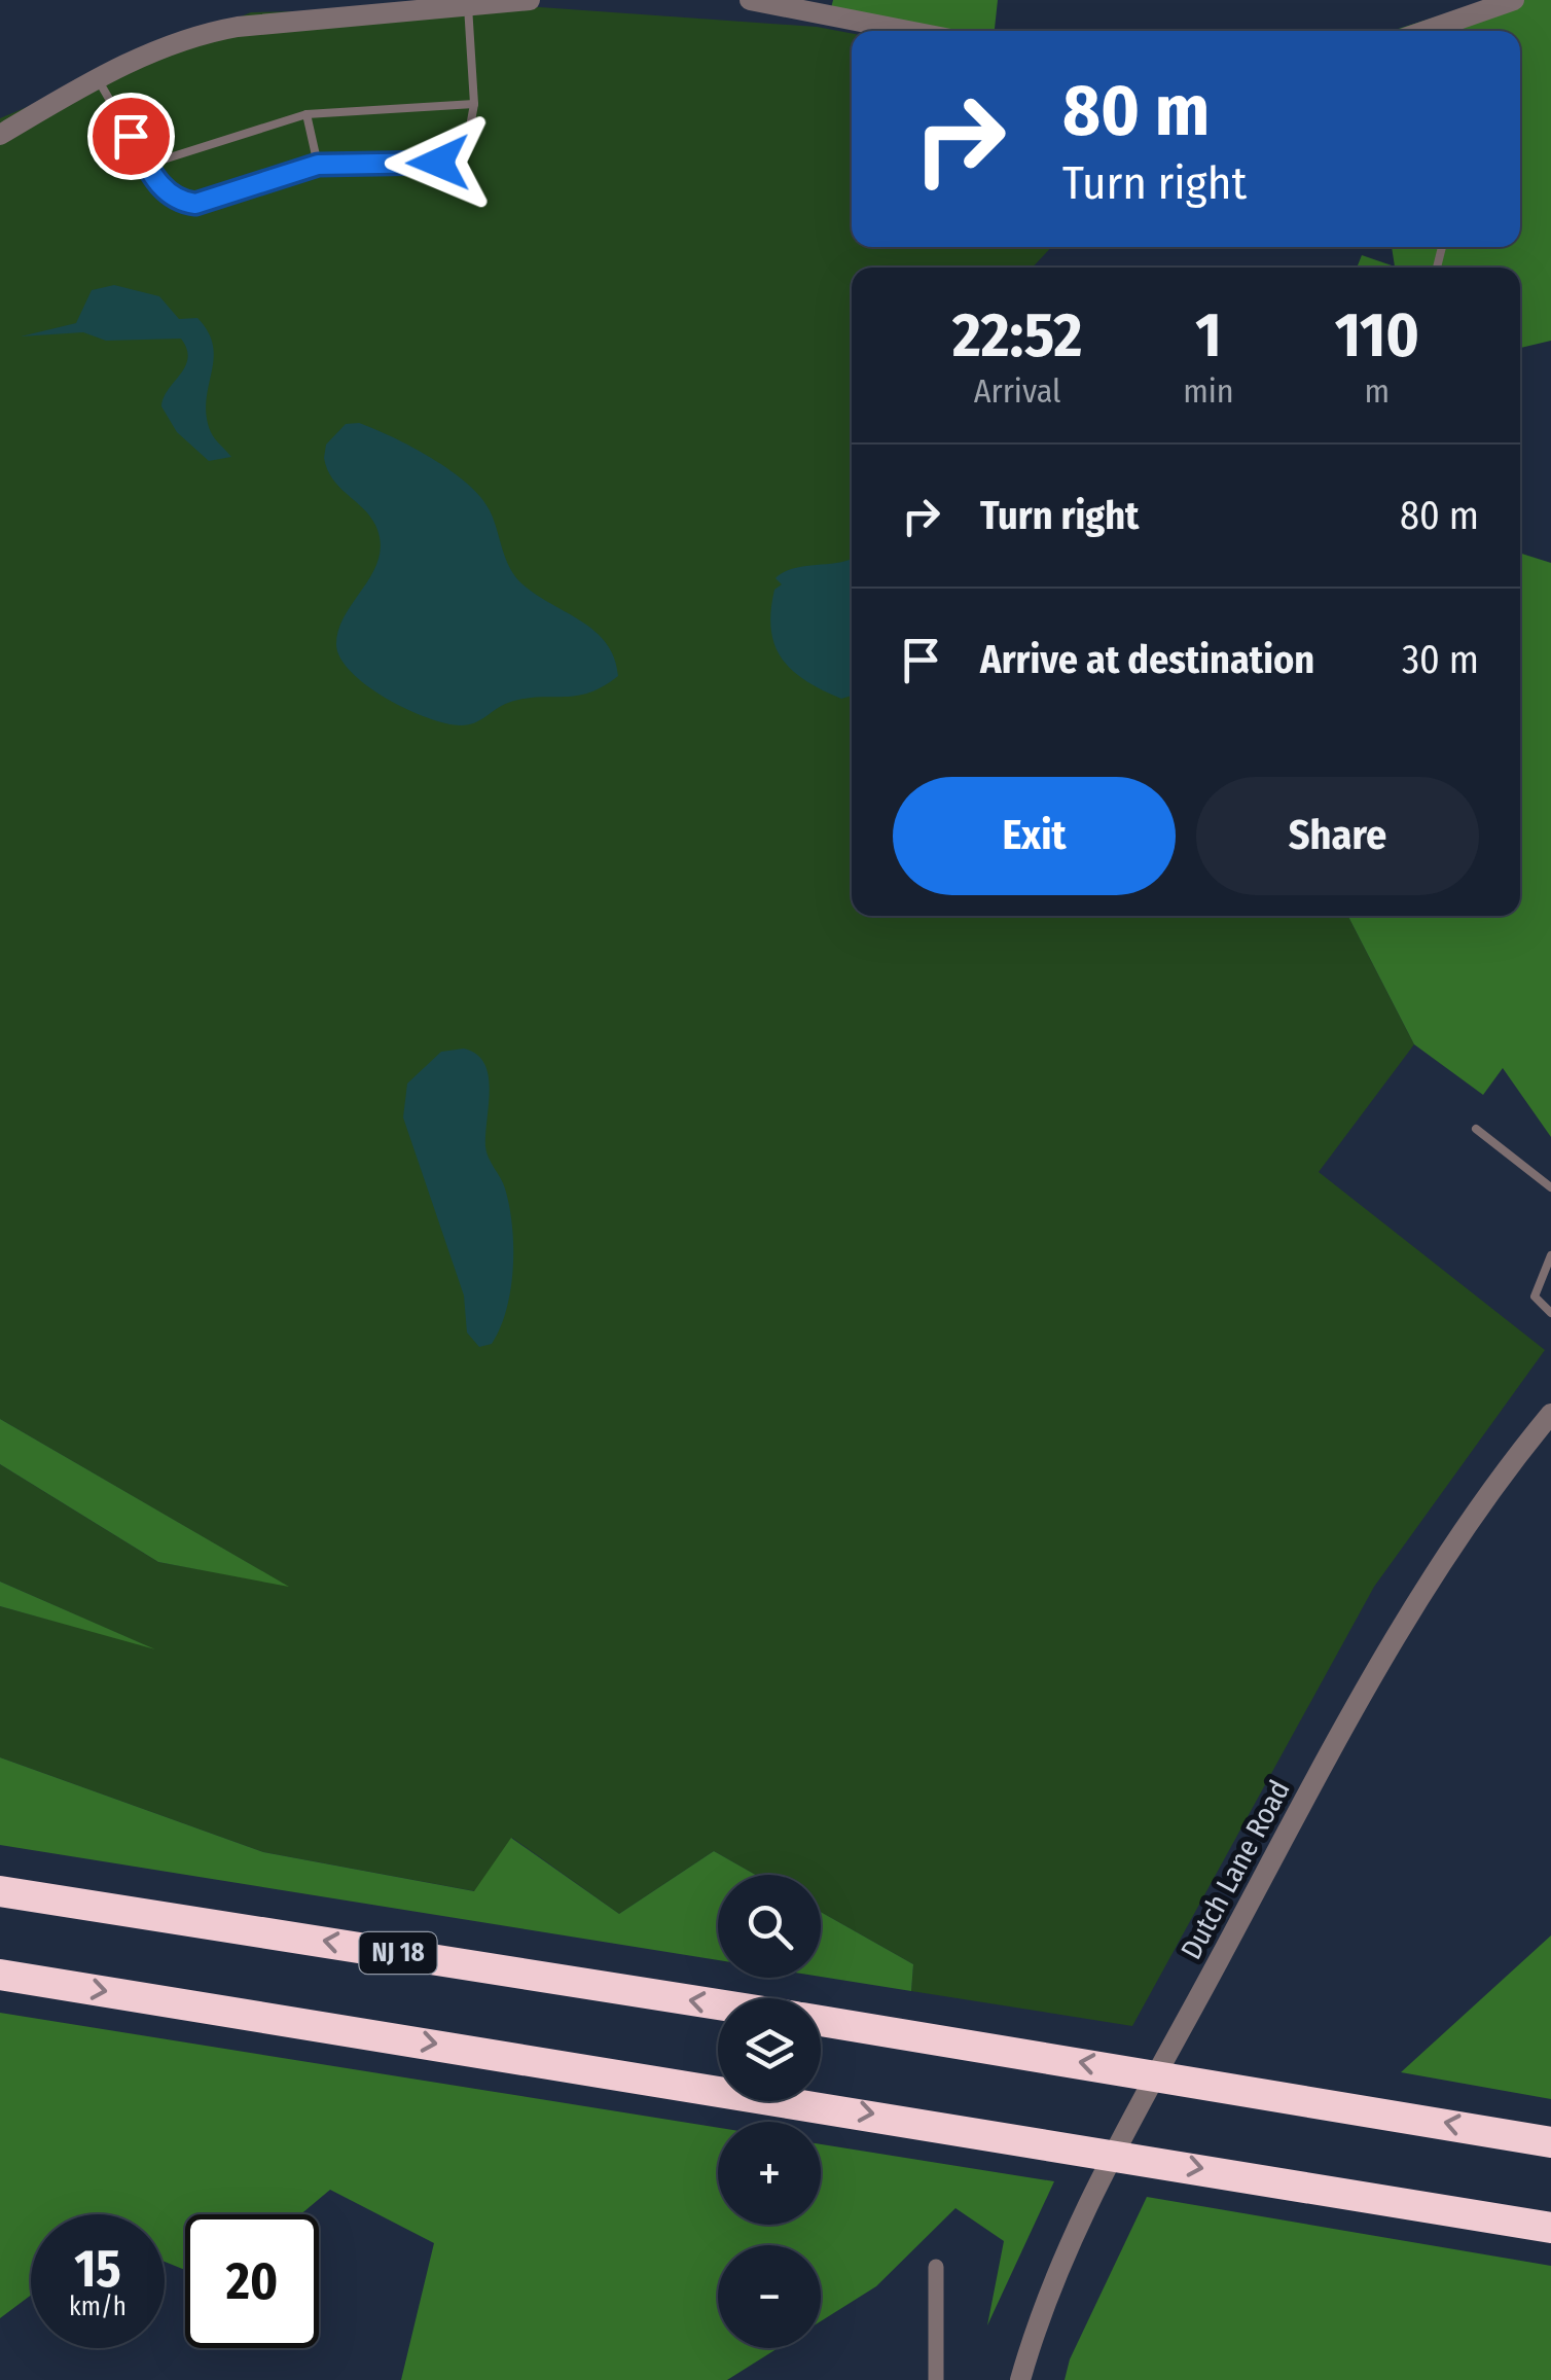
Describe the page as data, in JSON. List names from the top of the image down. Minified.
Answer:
{"streets":{"highway":["NJ 18"],"street":["Dutch Lane Road"]},"page":{"turn":["80 m","Turn right"],"eta":["22:52","Arrival","1","min","110","m"],"list":[{"name":"Turn right","value":"80 m"},{"name":"Arrive at destination","value":"30 m"}],"buttons":["Exit","Share"],"map_buttons":["+","−"],"speed":"15 km/h","limit":"20"}}
